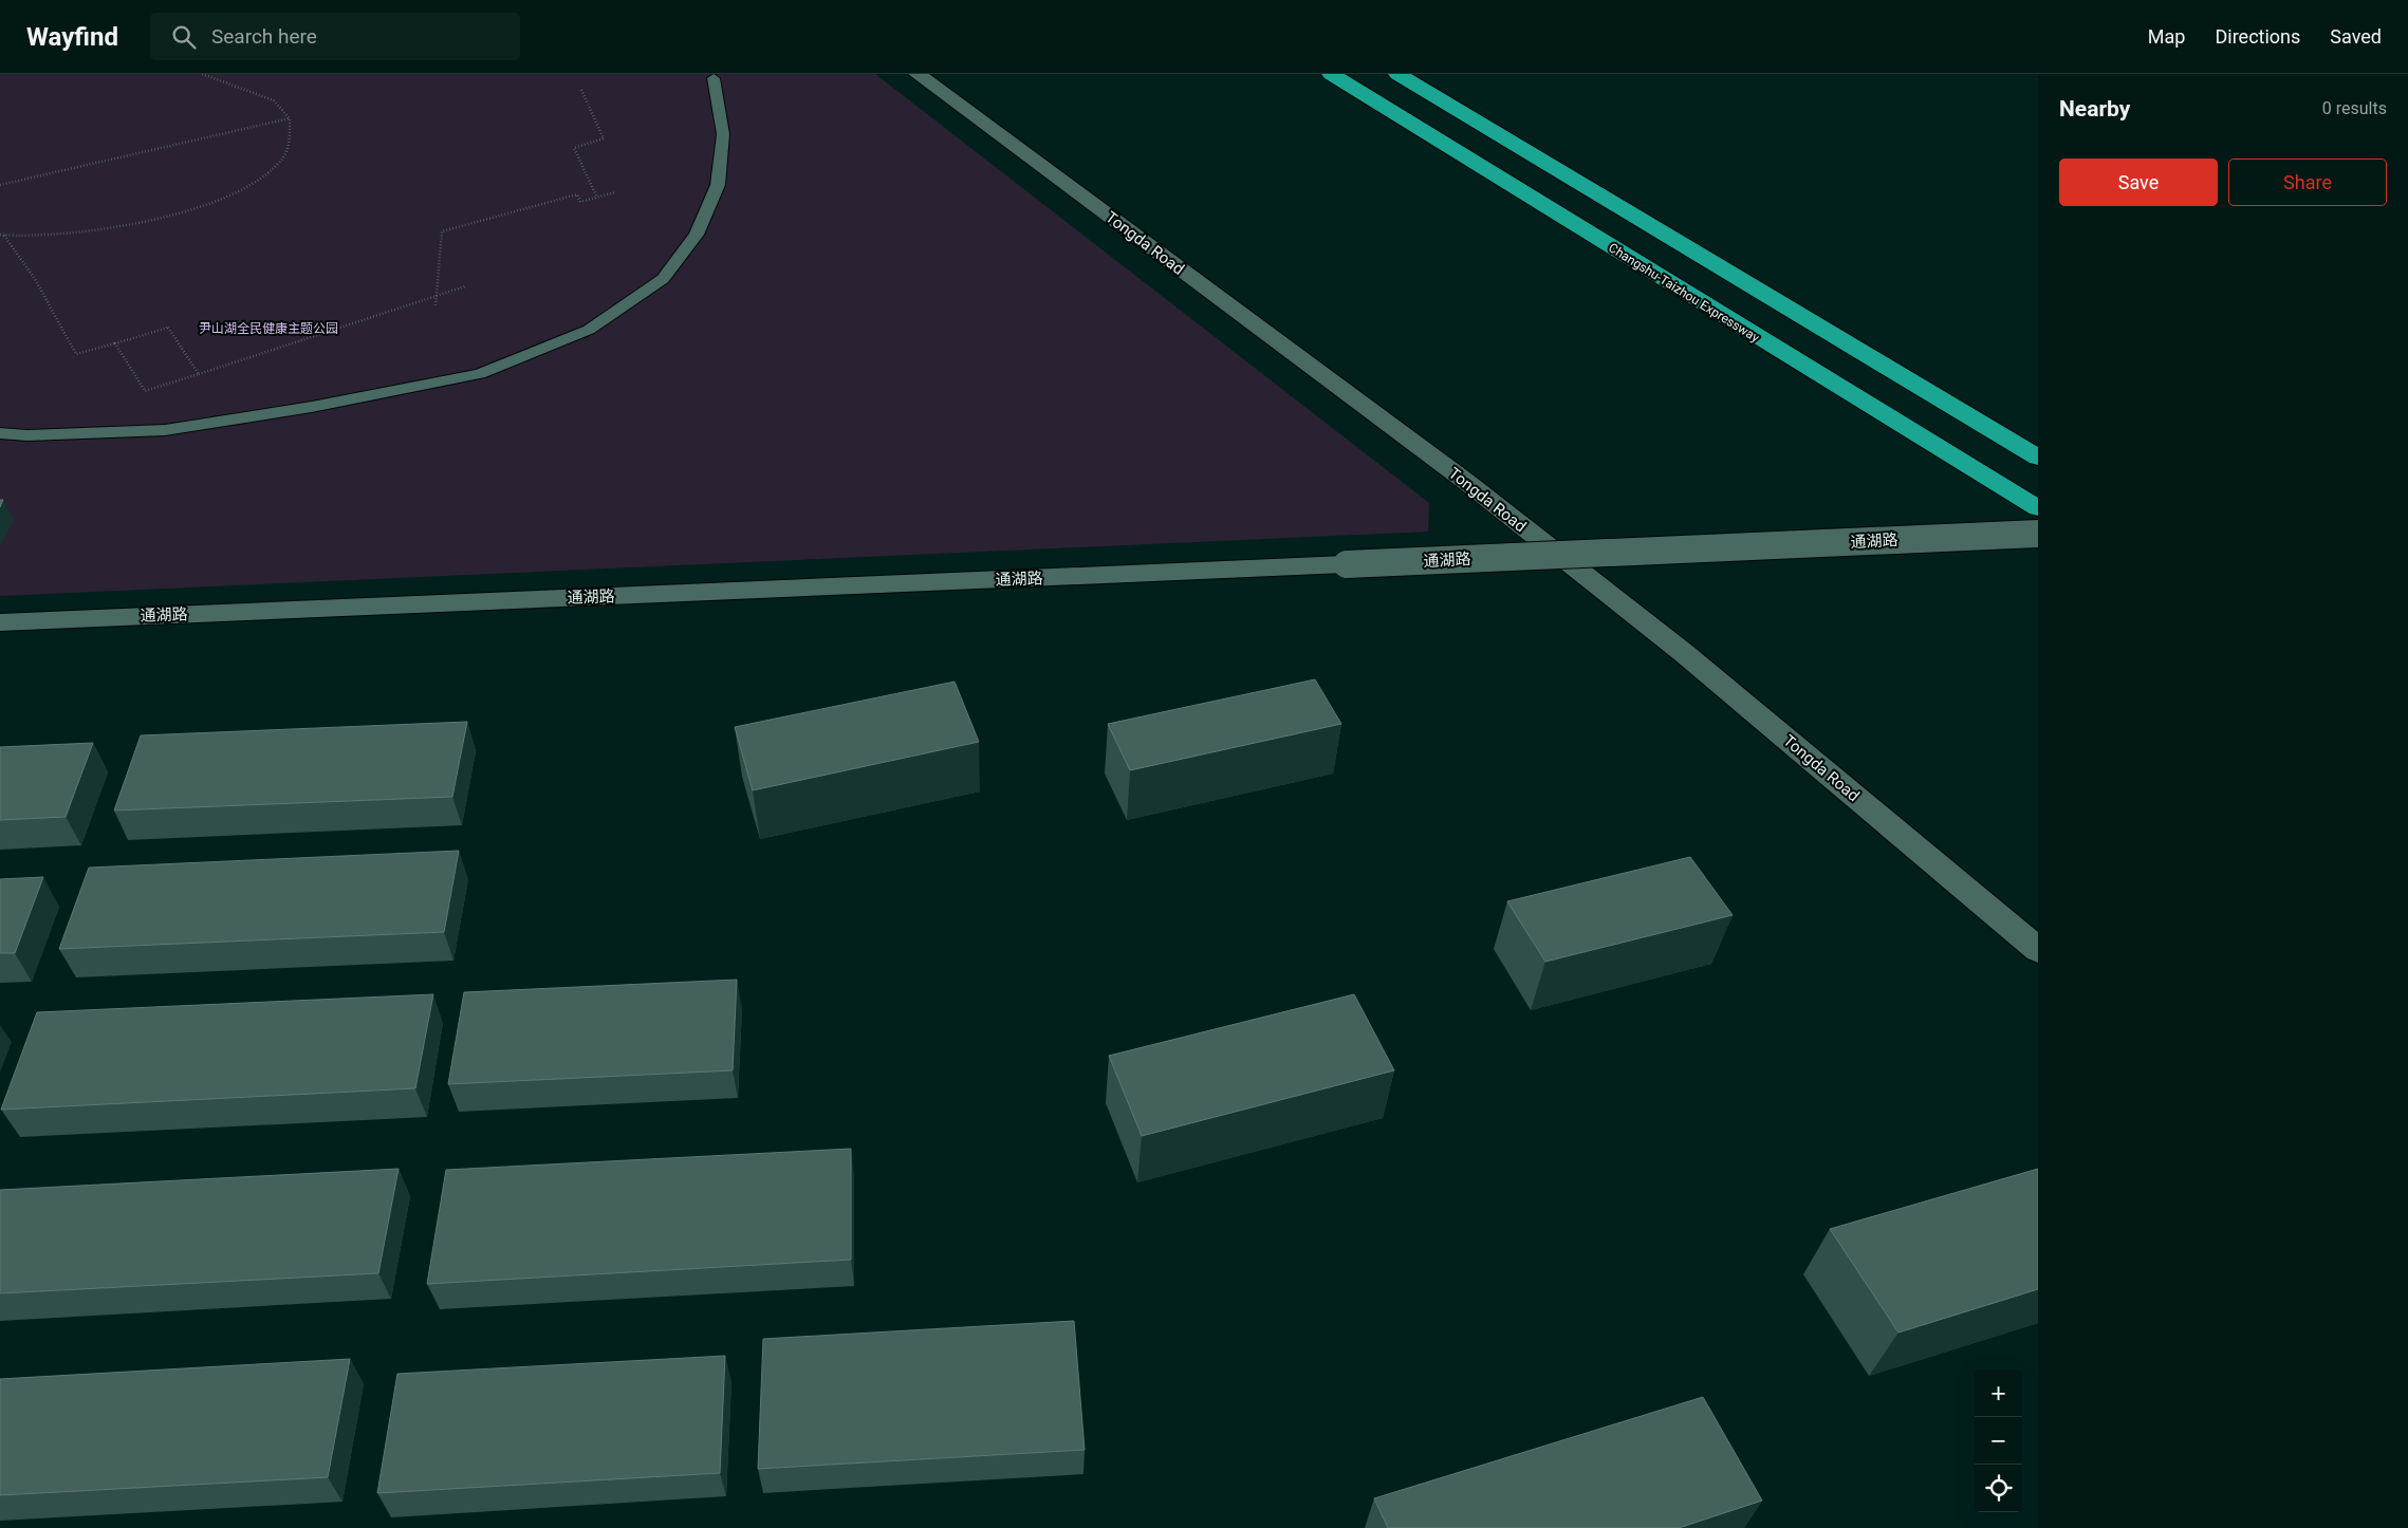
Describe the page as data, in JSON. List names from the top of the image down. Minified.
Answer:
{"streets":{"highway":["Changshu-Taizhou Expressway"],"street":["Tongda Road","通湖路"]},"parks":["尹山湖全民健康主题公园"],"page":{"header":"Wayfind","search":"Search here","nav":["Map","Directions","Saved"],"heading":["Nearby","0 results"],"buttons":["Save","Share"],"map_buttons":["+","−"]}}
